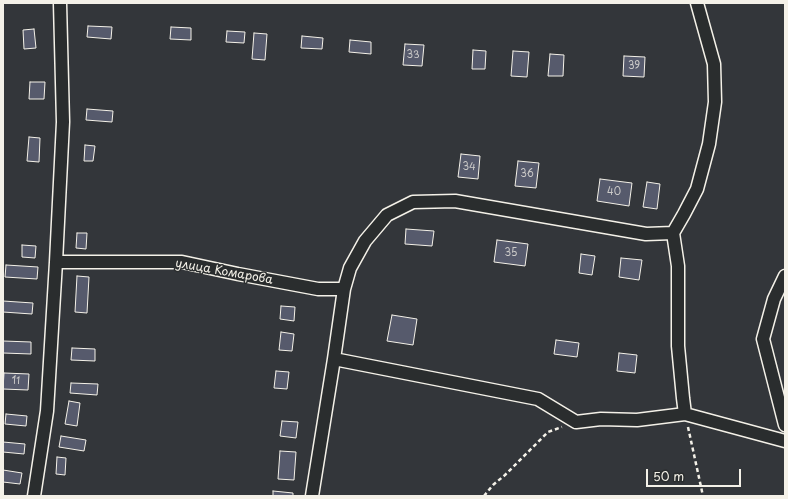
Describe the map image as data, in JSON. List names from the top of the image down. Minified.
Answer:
{"streets":{"street":["улица Комарова"]},"house_numbers":["33","39","34","36","40","35","11"],"scale_bar":"50 m"}
